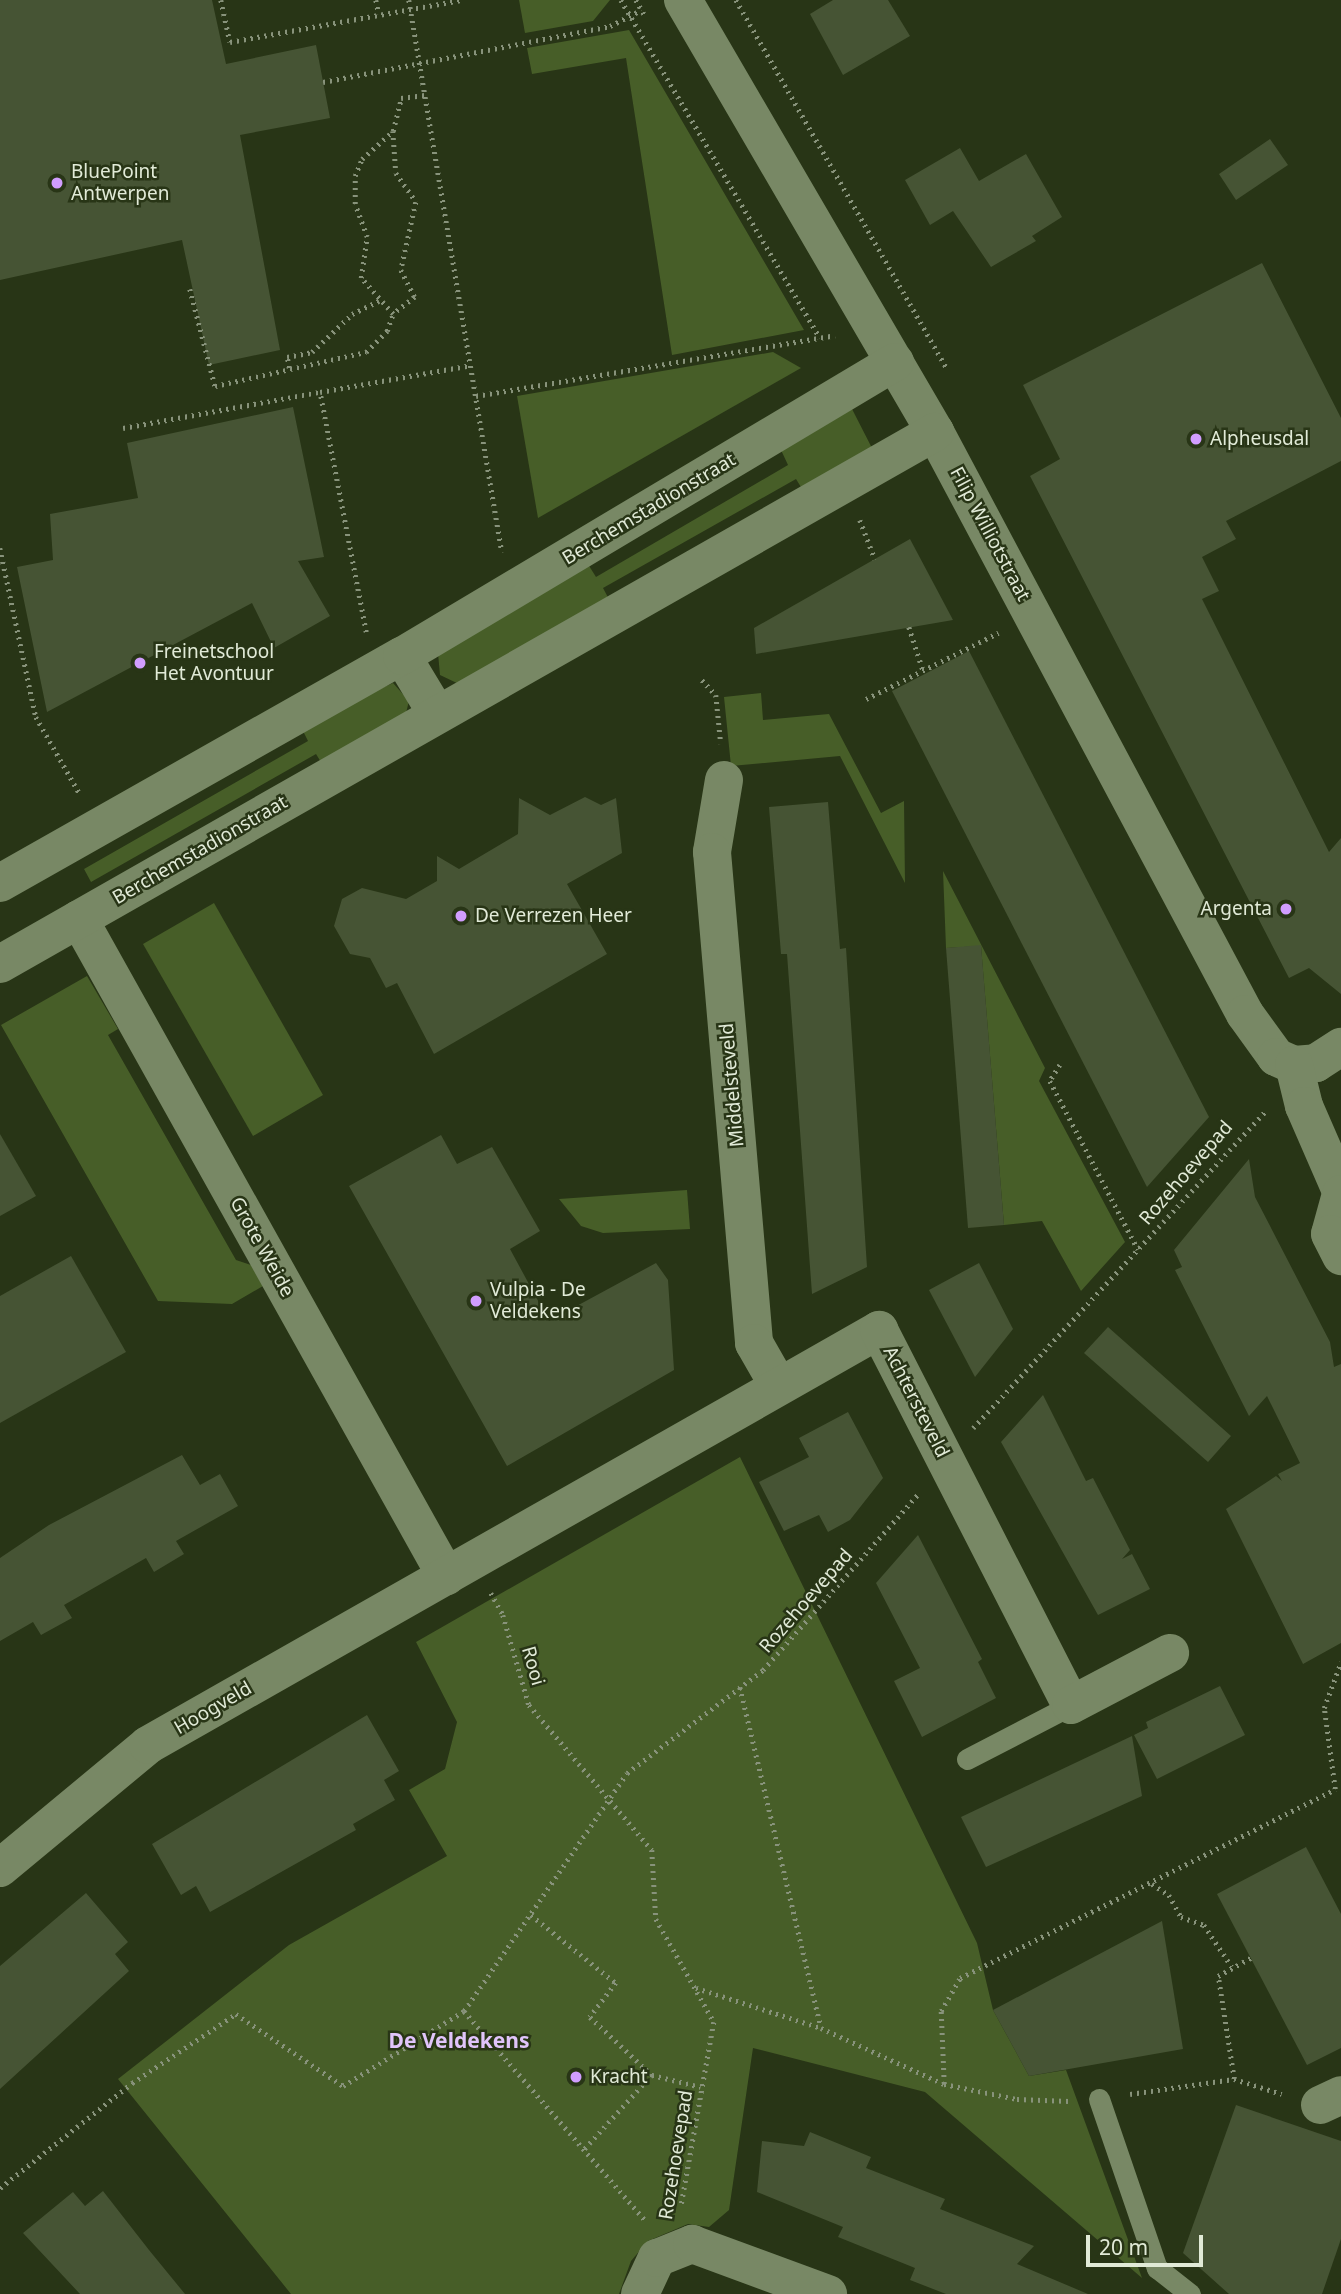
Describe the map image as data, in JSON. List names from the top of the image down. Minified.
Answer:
{"streets":{"street":["Berchemstadionstraat","Filip Williotstraat","Middelsteveld","Grote Weide","Achtersteveld","Hoogveld"],"path":["Rozehoevepad","Rooi"]},"crossings":[["Berchemstadionstraat","Filip Williotstraat"],["Berchemstadionstraat","Grote Weide"],["Filip Williotstraat","Rozehoevepad"],["Middelsteveld","Achtersteveld"],["Rozehoevepad","Achtersteveld"],["Rozehoevepad","Rooi"],["Grote Weide","Achtersteveld"],["Grote Weide","Rooi"],["Grote Weide","Hoogveld"],["Achtersteveld","Rooi"],["Achtersteveld","Hoogveld"],["Rooi","Hoogveld"]],"districts":["De Veldekens"],"places":["BluePoint Antwerpen","Alpheusdal","Freinetschool Het Avontuur","Argenta","De Verrezen Heer","Vulpia - De Veldekens","Kracht"],"scale_bar":"20 m"}
